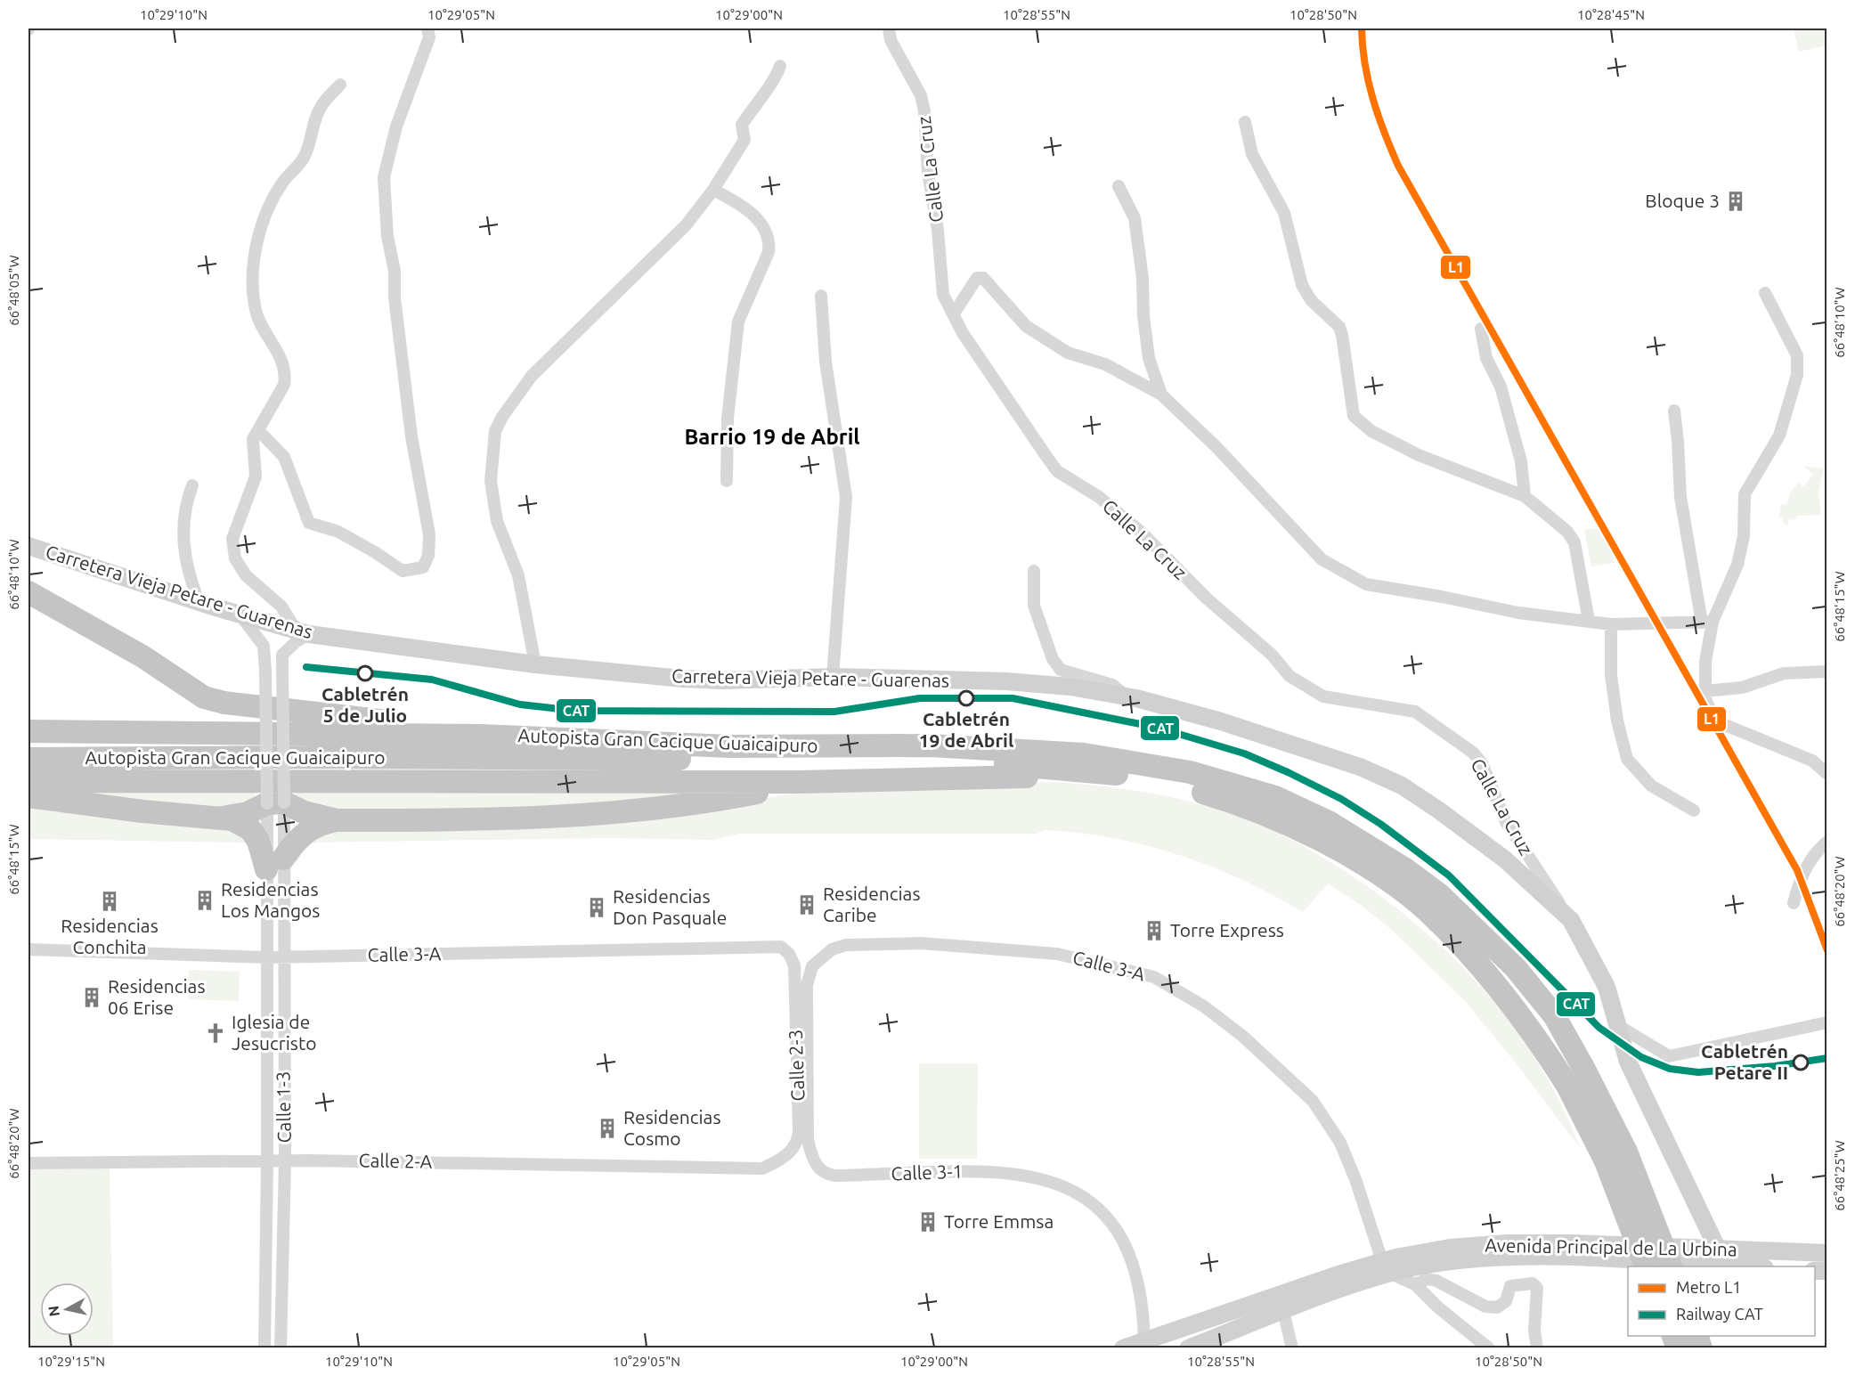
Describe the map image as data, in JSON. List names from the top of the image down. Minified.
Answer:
{"streets":{"highway":["Autopista Gran Cacique Guaicaipuro"],"street":["Calle La Cruz","Carretera Vieja Petare - Guarenas","Calle 3-A","Calle 2-3","Calle 1-3","Calle 2-A","Calle 3-1","Avenida Principal de La Urbina"]},"crossings":[["Calle La Cruz","Carretera Vieja Petare - Guarenas"],["Carretera Vieja Petare - Guarenas","Avenida Principal de La Urbina"],["Calle 3-A","Calle 2-3"],["Calle 3-A","Calle 1-3"],["Calle 3-A","Calle 3-1"],["Calle 3-A","Avenida Principal de La Urbina"],["Calle 2-3","Calle 2-A"],["Calle 1-3","Calle 2-A"],["Calle 3-1","Avenida Principal de La Urbina"]],"districts":["Barrio 19 de Abril"],"places":{"building":["Bloque 3","Residencias Los Mangos","Residencias Conchita","Residencias Caribe","Residencias Don Pasquale","Torre Express","Residencias 06 Erise","Residencias Cosmo","Torre Emmsa"],"other":["Cabletrén 5 de Julio","Cabletrén 19 de Abril","Cabletrén Petare II"],"church":["Iglesia de Jesucristo"]},"lines":["metro line L1","rail line CAT"],"legend":["Metro L1","Railway CAT"],"north":"left","coordinates":["10°29'10\"N","10°29'05\"N","10°29'00\"N","10°28'55\"N","10°28'50\"N","10°28'45\"N","66°48'05\"W","66°48'10\"W","66°48'15\"W","66°48'20\"W","66°48'25\"W","10°29'15\"N"]}
